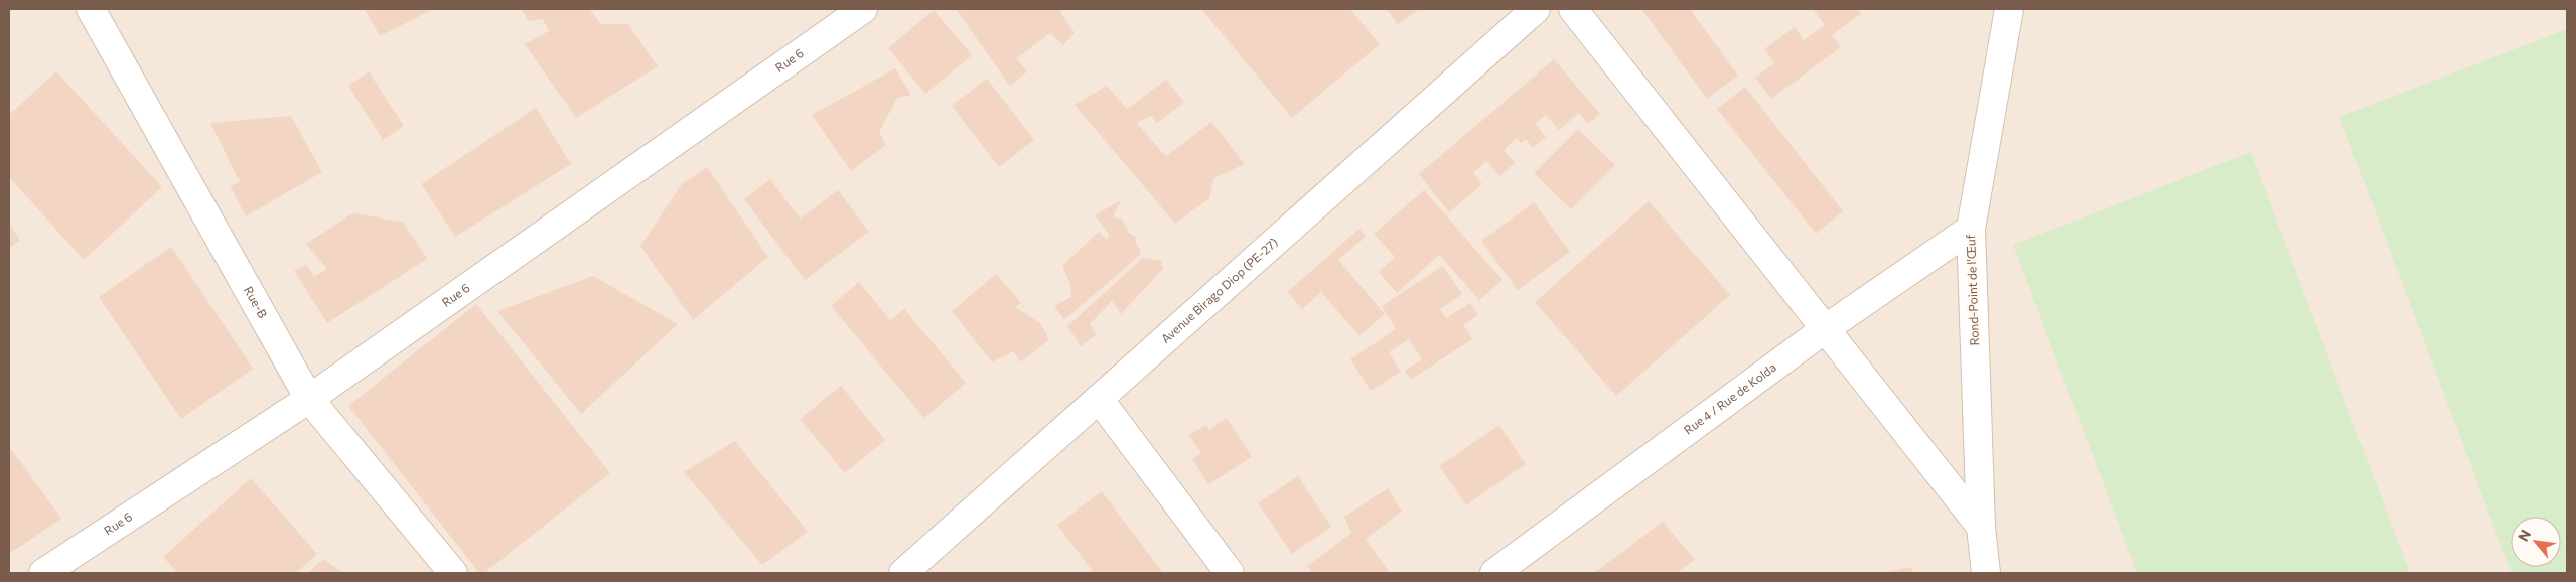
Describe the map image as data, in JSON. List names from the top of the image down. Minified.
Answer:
{"streets":{"street":["Rue 6","Rond-Point de l'Œuf","Avenue Birago Diop (PE-27)","Rue-B","Rue 4 / Rue de Kolda"]},"crossings":[["Rue 6","Rue-B"],["Rond-Point de l'Œuf","Rue 4 / Rue de Kolda"]],"north":"top left"}
